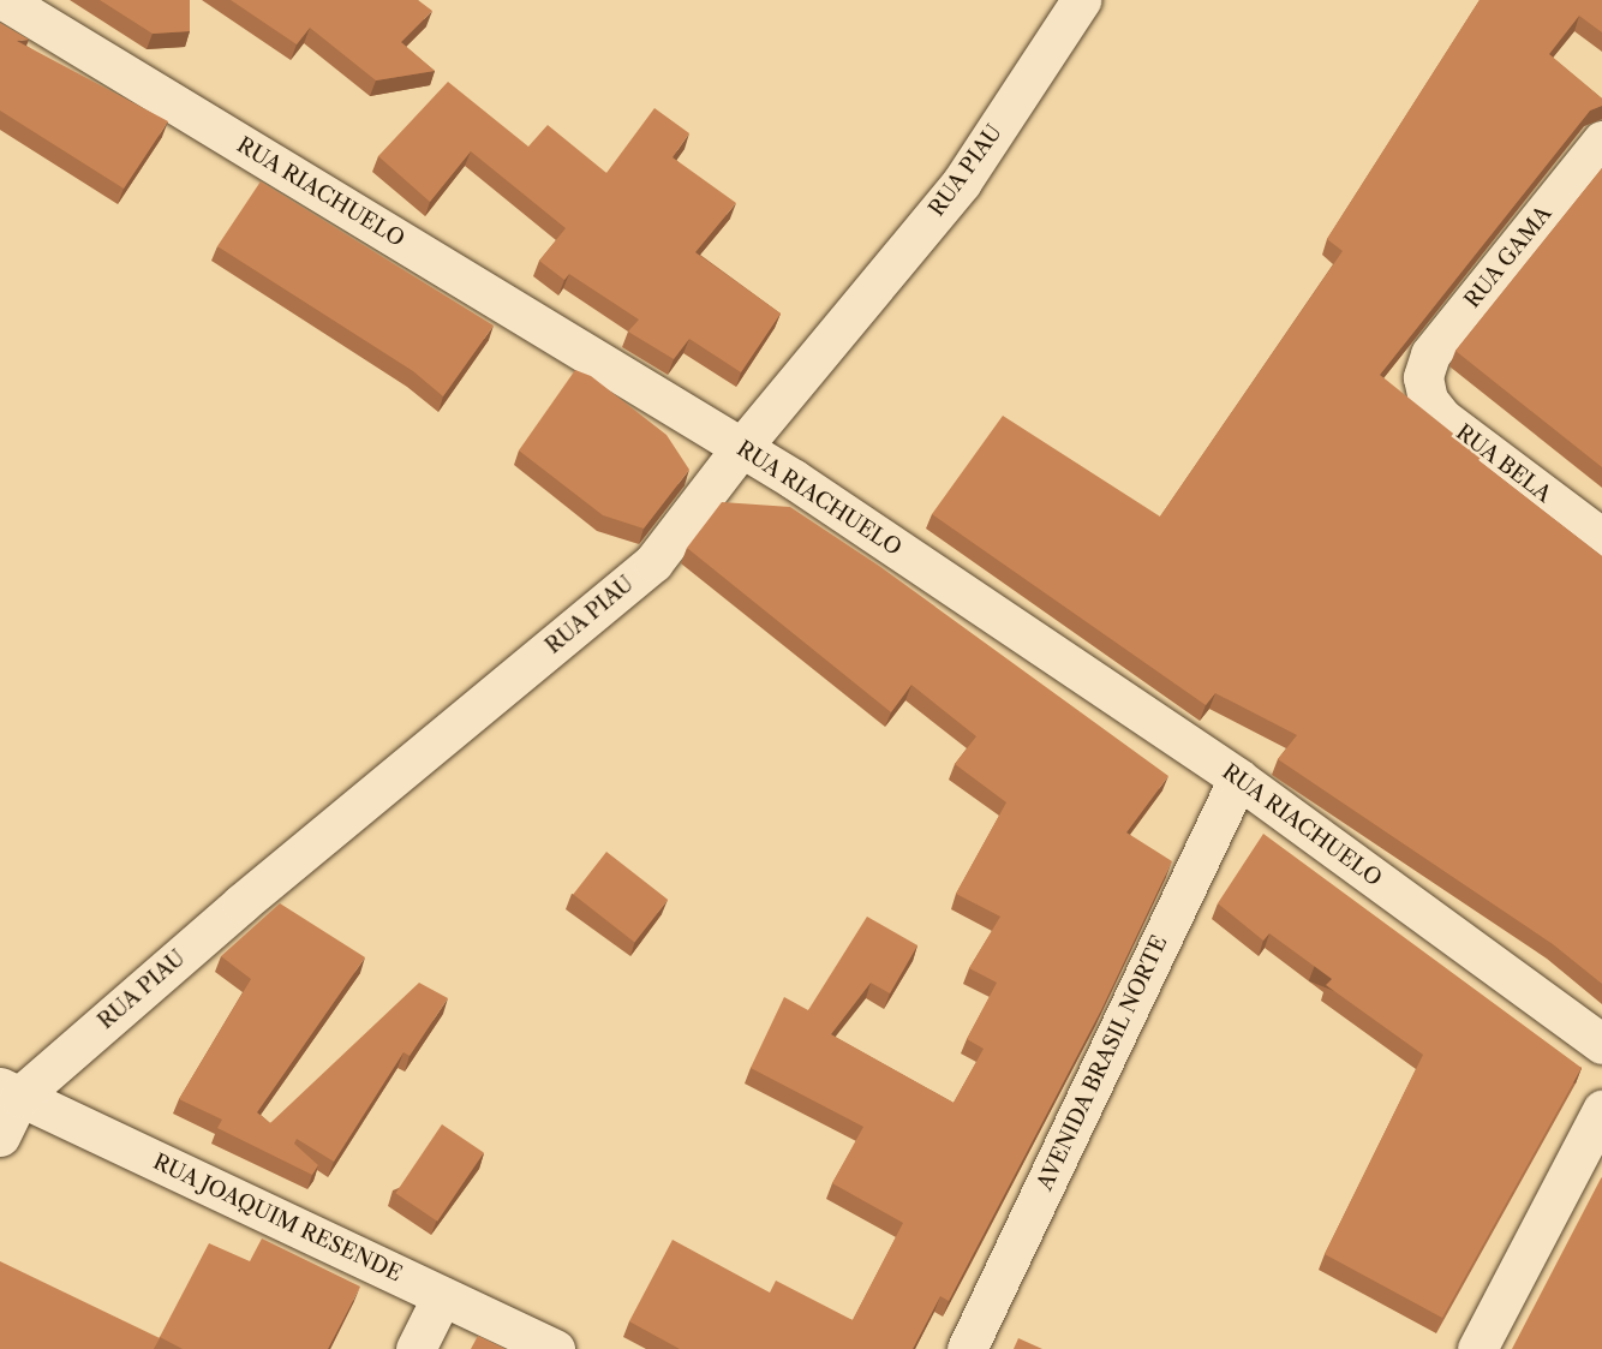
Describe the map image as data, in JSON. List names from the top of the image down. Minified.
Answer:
{"streets":{"street":["RUA PIAU","RUA RIACHUELO","RUA GAMA","RUA BELA","AVENIDA BRASIL NORTE","RUA JOAQUIM RESENDE"]},"crossings":[["RUA PIAU","RUA RIACHUELO"],["RUA PIAU","RUA JOAQUIM RESENDE"],["RUA RIACHUELO","AVENIDA BRASIL NORTE"],["RUA GAMA","RUA BELA"]]}
